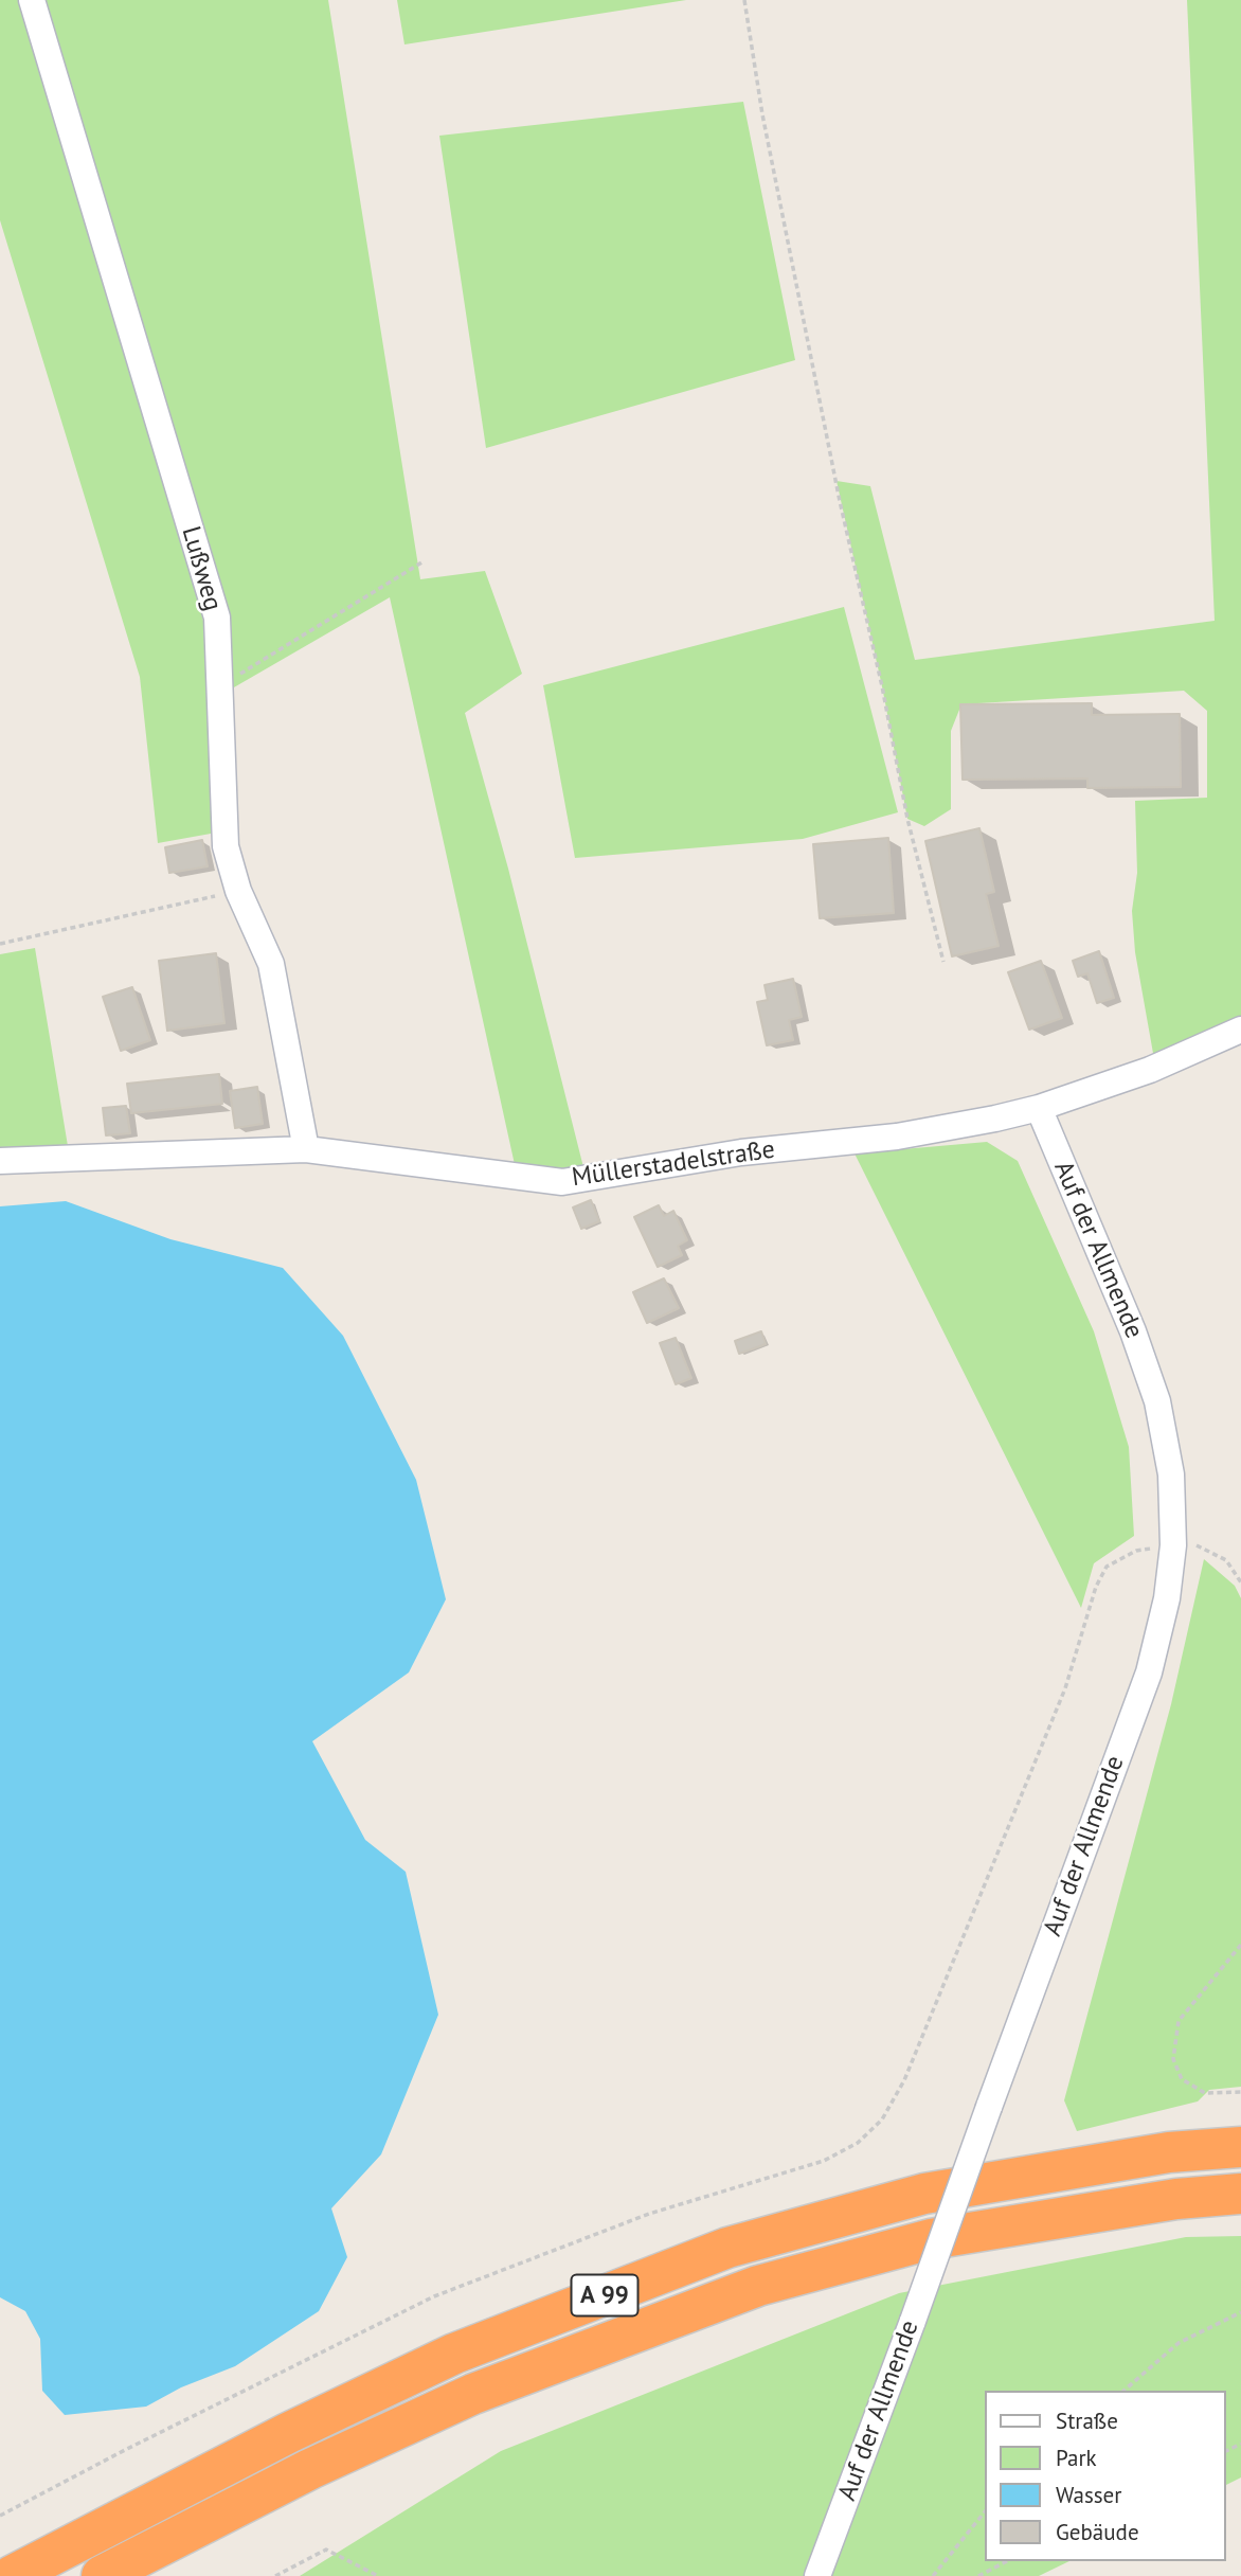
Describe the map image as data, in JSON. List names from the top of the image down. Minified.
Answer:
{"streets":{"highway":["A 99"],"street":["Lußweg","Müllerstadelstraße","Auf der Allmende"]},"crossings":[["Lußweg","Müllerstadelstraße"],["Müllerstadelstraße","Auf der Allmende"]],"legend":["Straße","Park","Wasser","Gebäude"]}
